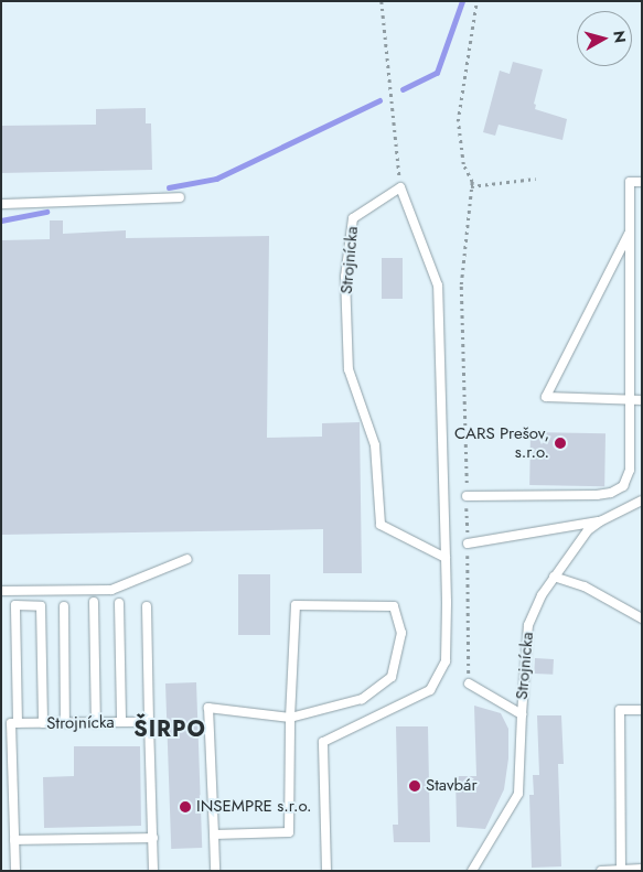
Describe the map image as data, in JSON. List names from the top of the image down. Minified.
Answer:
{"streets":{"lane":["Strojnícka"]},"districts":["ŠIRPO"],"places":["CARS Prešov, s.r.o.","Stavbár","INSEMPRE s.r.o."],"north":"right"}
